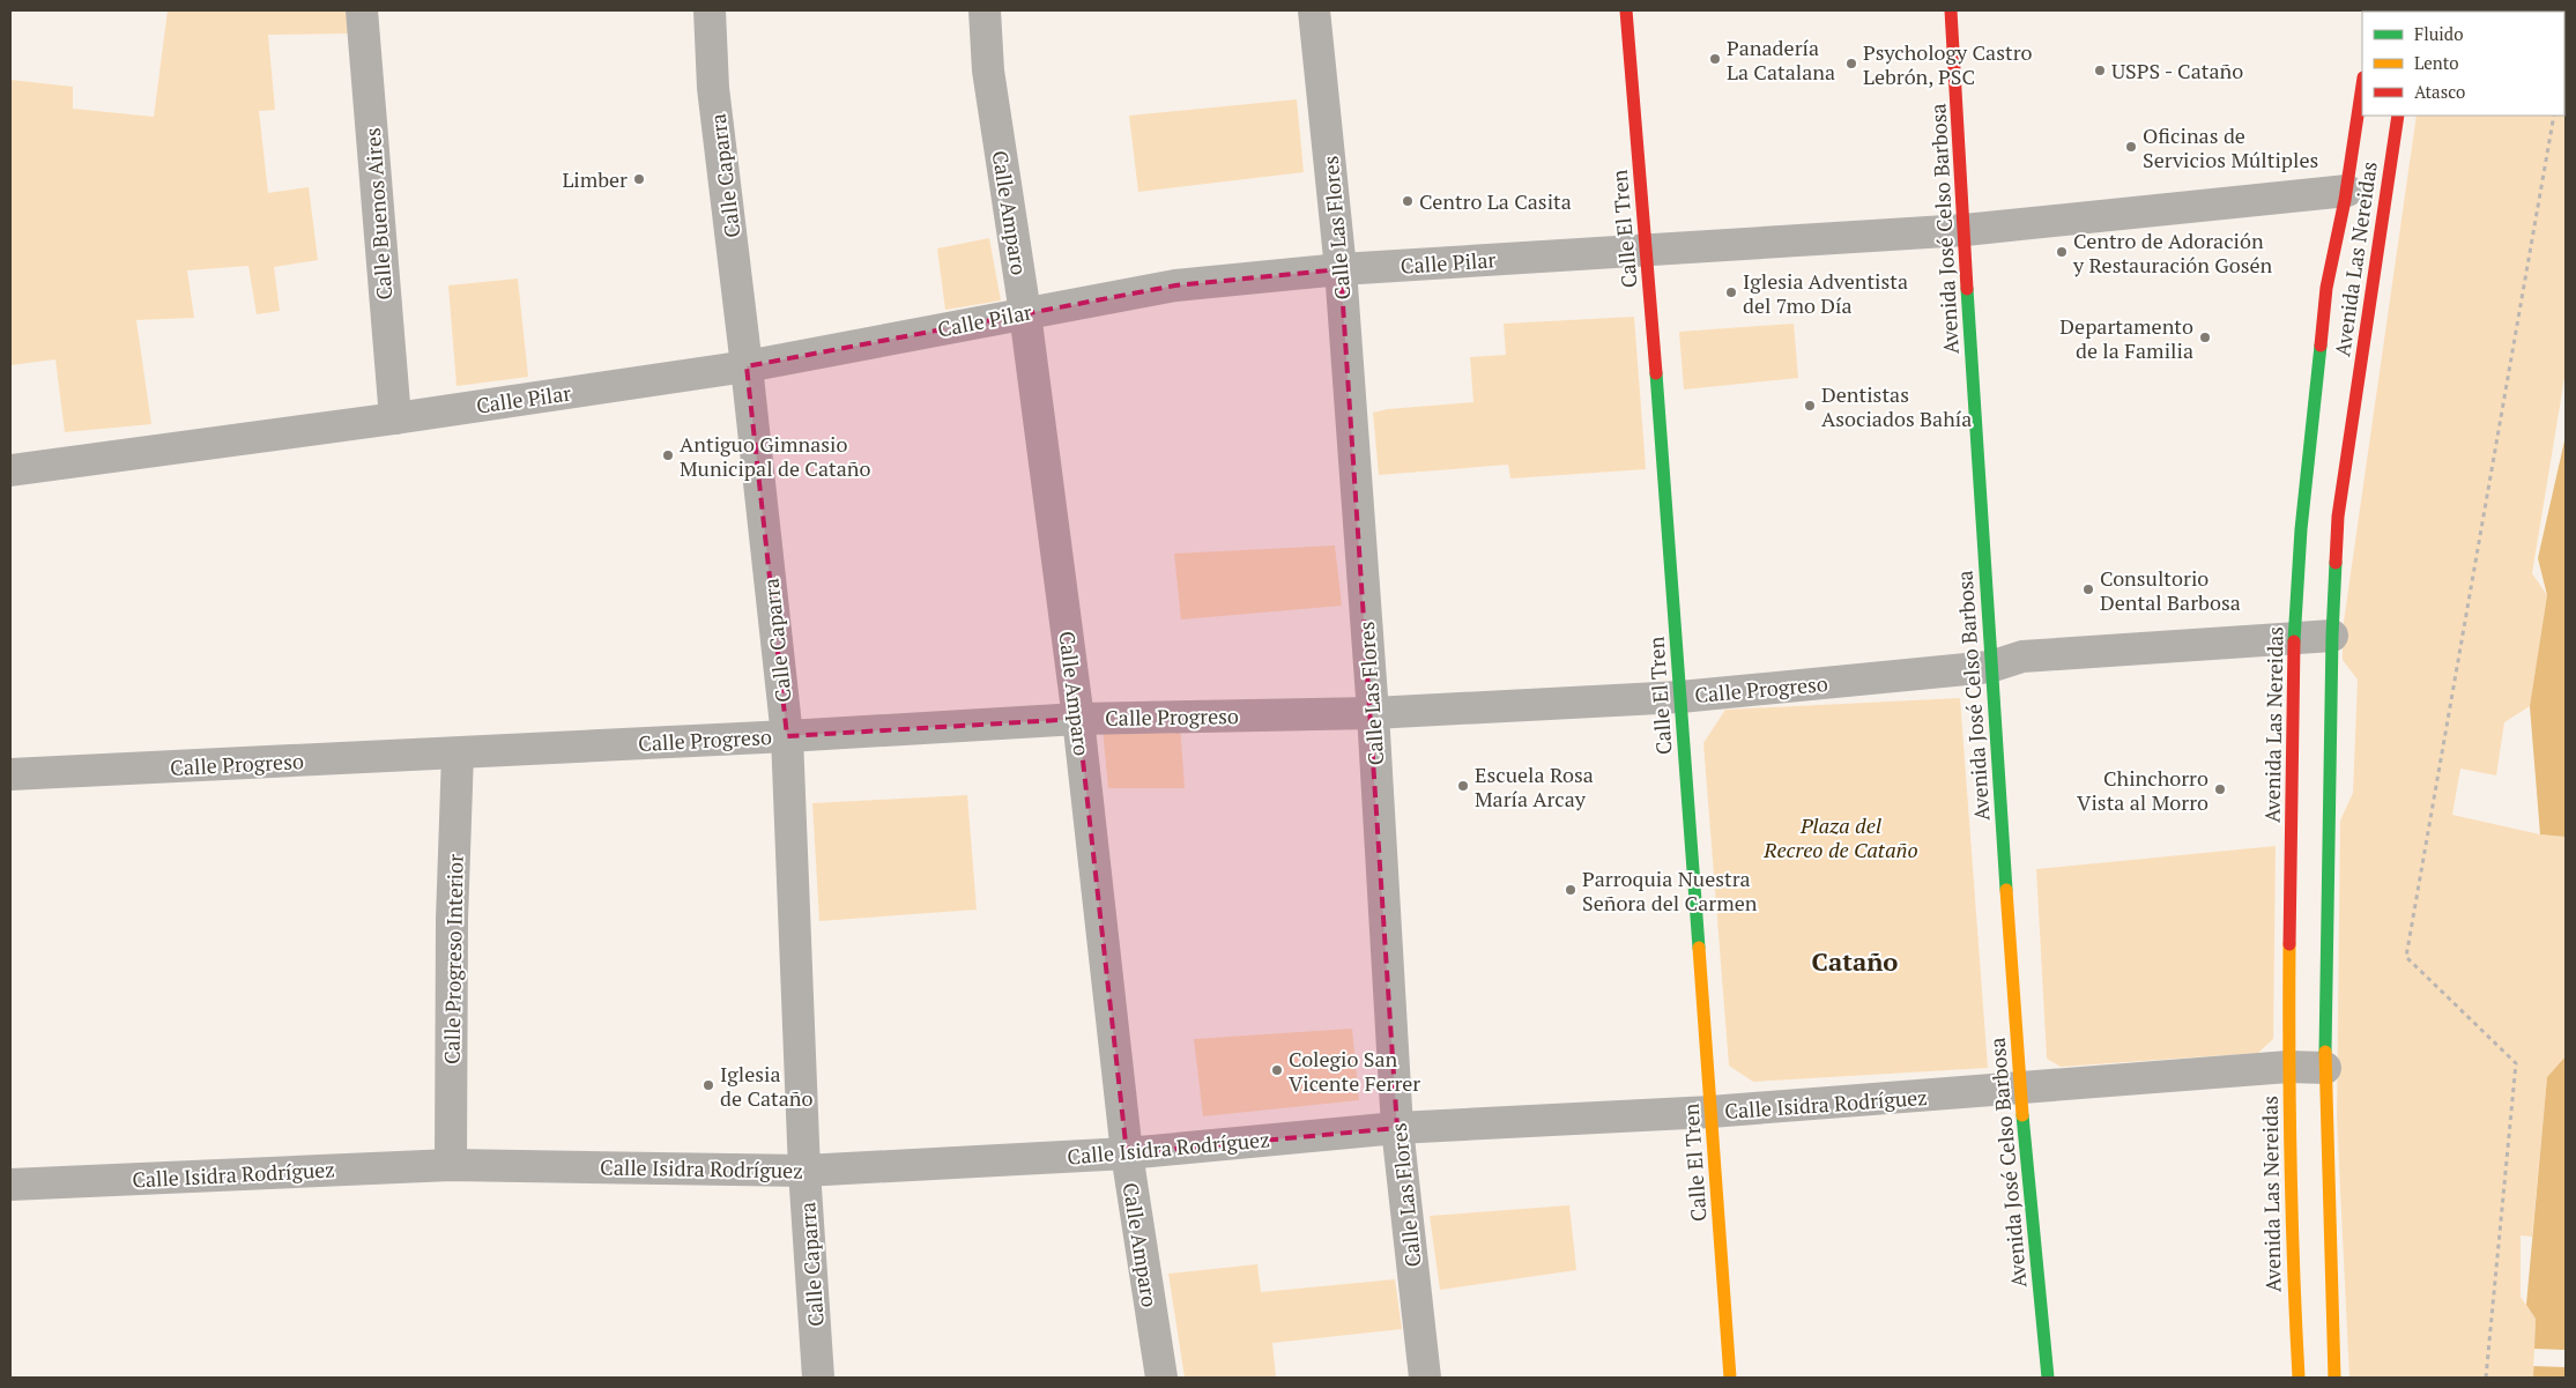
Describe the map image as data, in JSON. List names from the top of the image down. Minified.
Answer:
{"streets":{"main road":["Calle El Tren","Avenida José Celso Barbosa","Avenida Las Nereidas"],"street":["Calle Caparra","Calle Amparo","Calle Buenos Aires","Calle Las Flores","Calle Pilar","Calle Progreso","Calle Progreso Interior","Calle Isidra Rodríguez"]},"crossings":[["Calle Caparra","Calle Pilar"],["Calle Caparra","Calle Progreso"],["Calle Caparra","Calle Isidra Rodríguez"],["Calle Amparo","Calle Pilar"],["Calle Amparo","Calle Progreso"],["Calle Amparo","Calle Isidra Rodríguez"],["Calle Buenos Aires","Calle Pilar"],["Calle Las Flores","Calle Pilar"],["Calle Las Flores","Calle Progreso"],["Calle Las Flores","Calle Isidra Rodríguez"],["Calle El Tren","Calle Pilar"],["Calle El Tren","Calle Progreso"],["Calle El Tren","Calle Isidra Rodríguez"],["Avenida José Celso Barbosa","Calle Pilar"],["Avenida José Celso Barbosa","Calle Progreso"],["Avenida José Celso Barbosa","Calle Isidra Rodríguez"],["Avenida Las Nereidas","Calle Pilar"],["Avenida Las Nereidas","Calle Progreso"],["Avenida Las Nereidas","Calle Isidra Rodríguez"],["Calle Progreso","Calle Progreso Interior"],["Calle Progreso Interior","Calle Isidra Rodríguez"]],"districts":["Cataño"],"parks":["Plaza del Recreo de Cataño"],"places":["Panadería La Catalana","Psychology Castro Lebrón, PSC","USPS - Cataño","Oficinas de Servicios Múltiples","Limber","Centro La Casita","Centro de Adoración y Restauración Gosén","Iglesia Adventista del 7mo Día","Departamento de la Familia","Dentistas Asociados Bahía","Antiguo Gimnasio Municipal de Cataño","Consultorio Dental Barbosa","Escuela Rosa María Arcay","Chinchorro Vista al Morro","Parroquia Nuestra Señora del Carmen","Colegio San Vicente Ferrer","Iglesia de Cataño"],"legend":["Fluido","Lento","Atasco"]}
